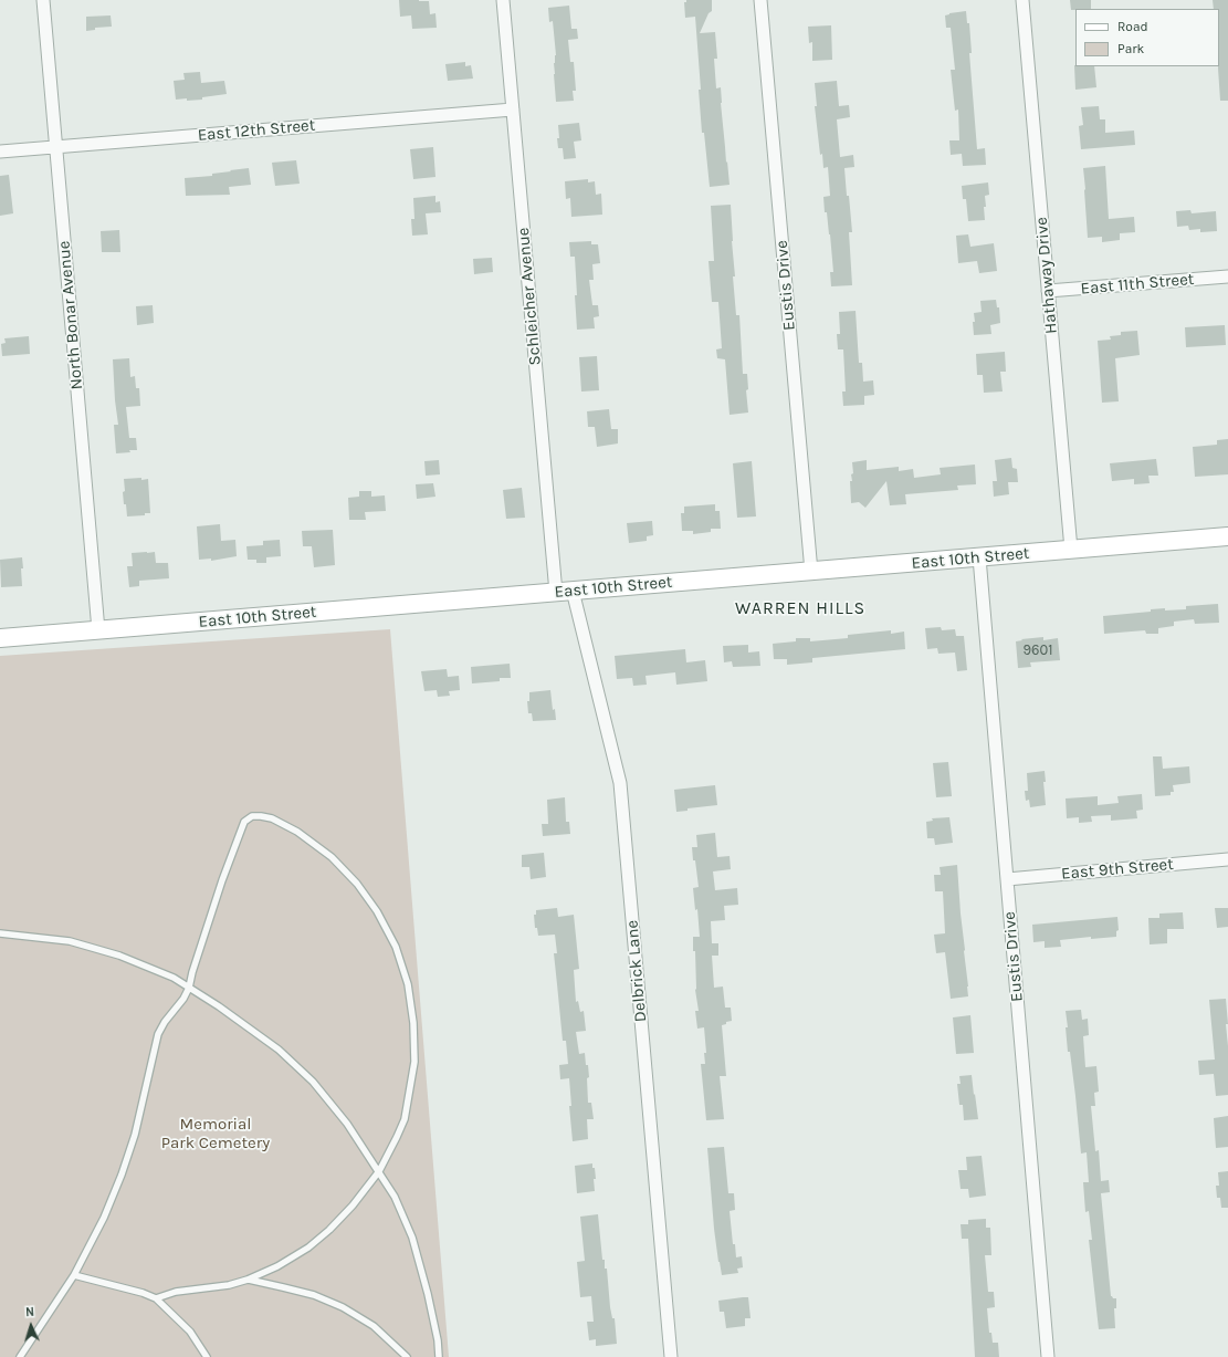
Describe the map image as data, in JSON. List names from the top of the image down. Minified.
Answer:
{"streets":{"main road":["East 10th Street"],"street":["East 12th Street","Hathaway Drive","East 11th Street","Eustis Drive","Schleicher Avenue","North Bonar Avenue","East 9th Street","Delbrick Lane"]},"crossings":[["East 12th Street","Schleicher Avenue"],["East 12th Street","North Bonar Avenue"],["Hathaway Drive","East 11th Street"],["Hathaway Drive","East 10th Street"],["Eustis Drive","East 10th Street"],["Eustis Drive","East 9th Street"],["Schleicher Avenue","East 10th Street"],["Schleicher Avenue","Delbrick Lane"],["North Bonar Avenue","East 10th Street"],["East 10th Street","Delbrick Lane"]],"districts":["WARREN HILLS"],"parks":["Memorial Park Cemetery"],"house_numbers":["9601"],"legend":["Road","Park"],"north":"top"}
